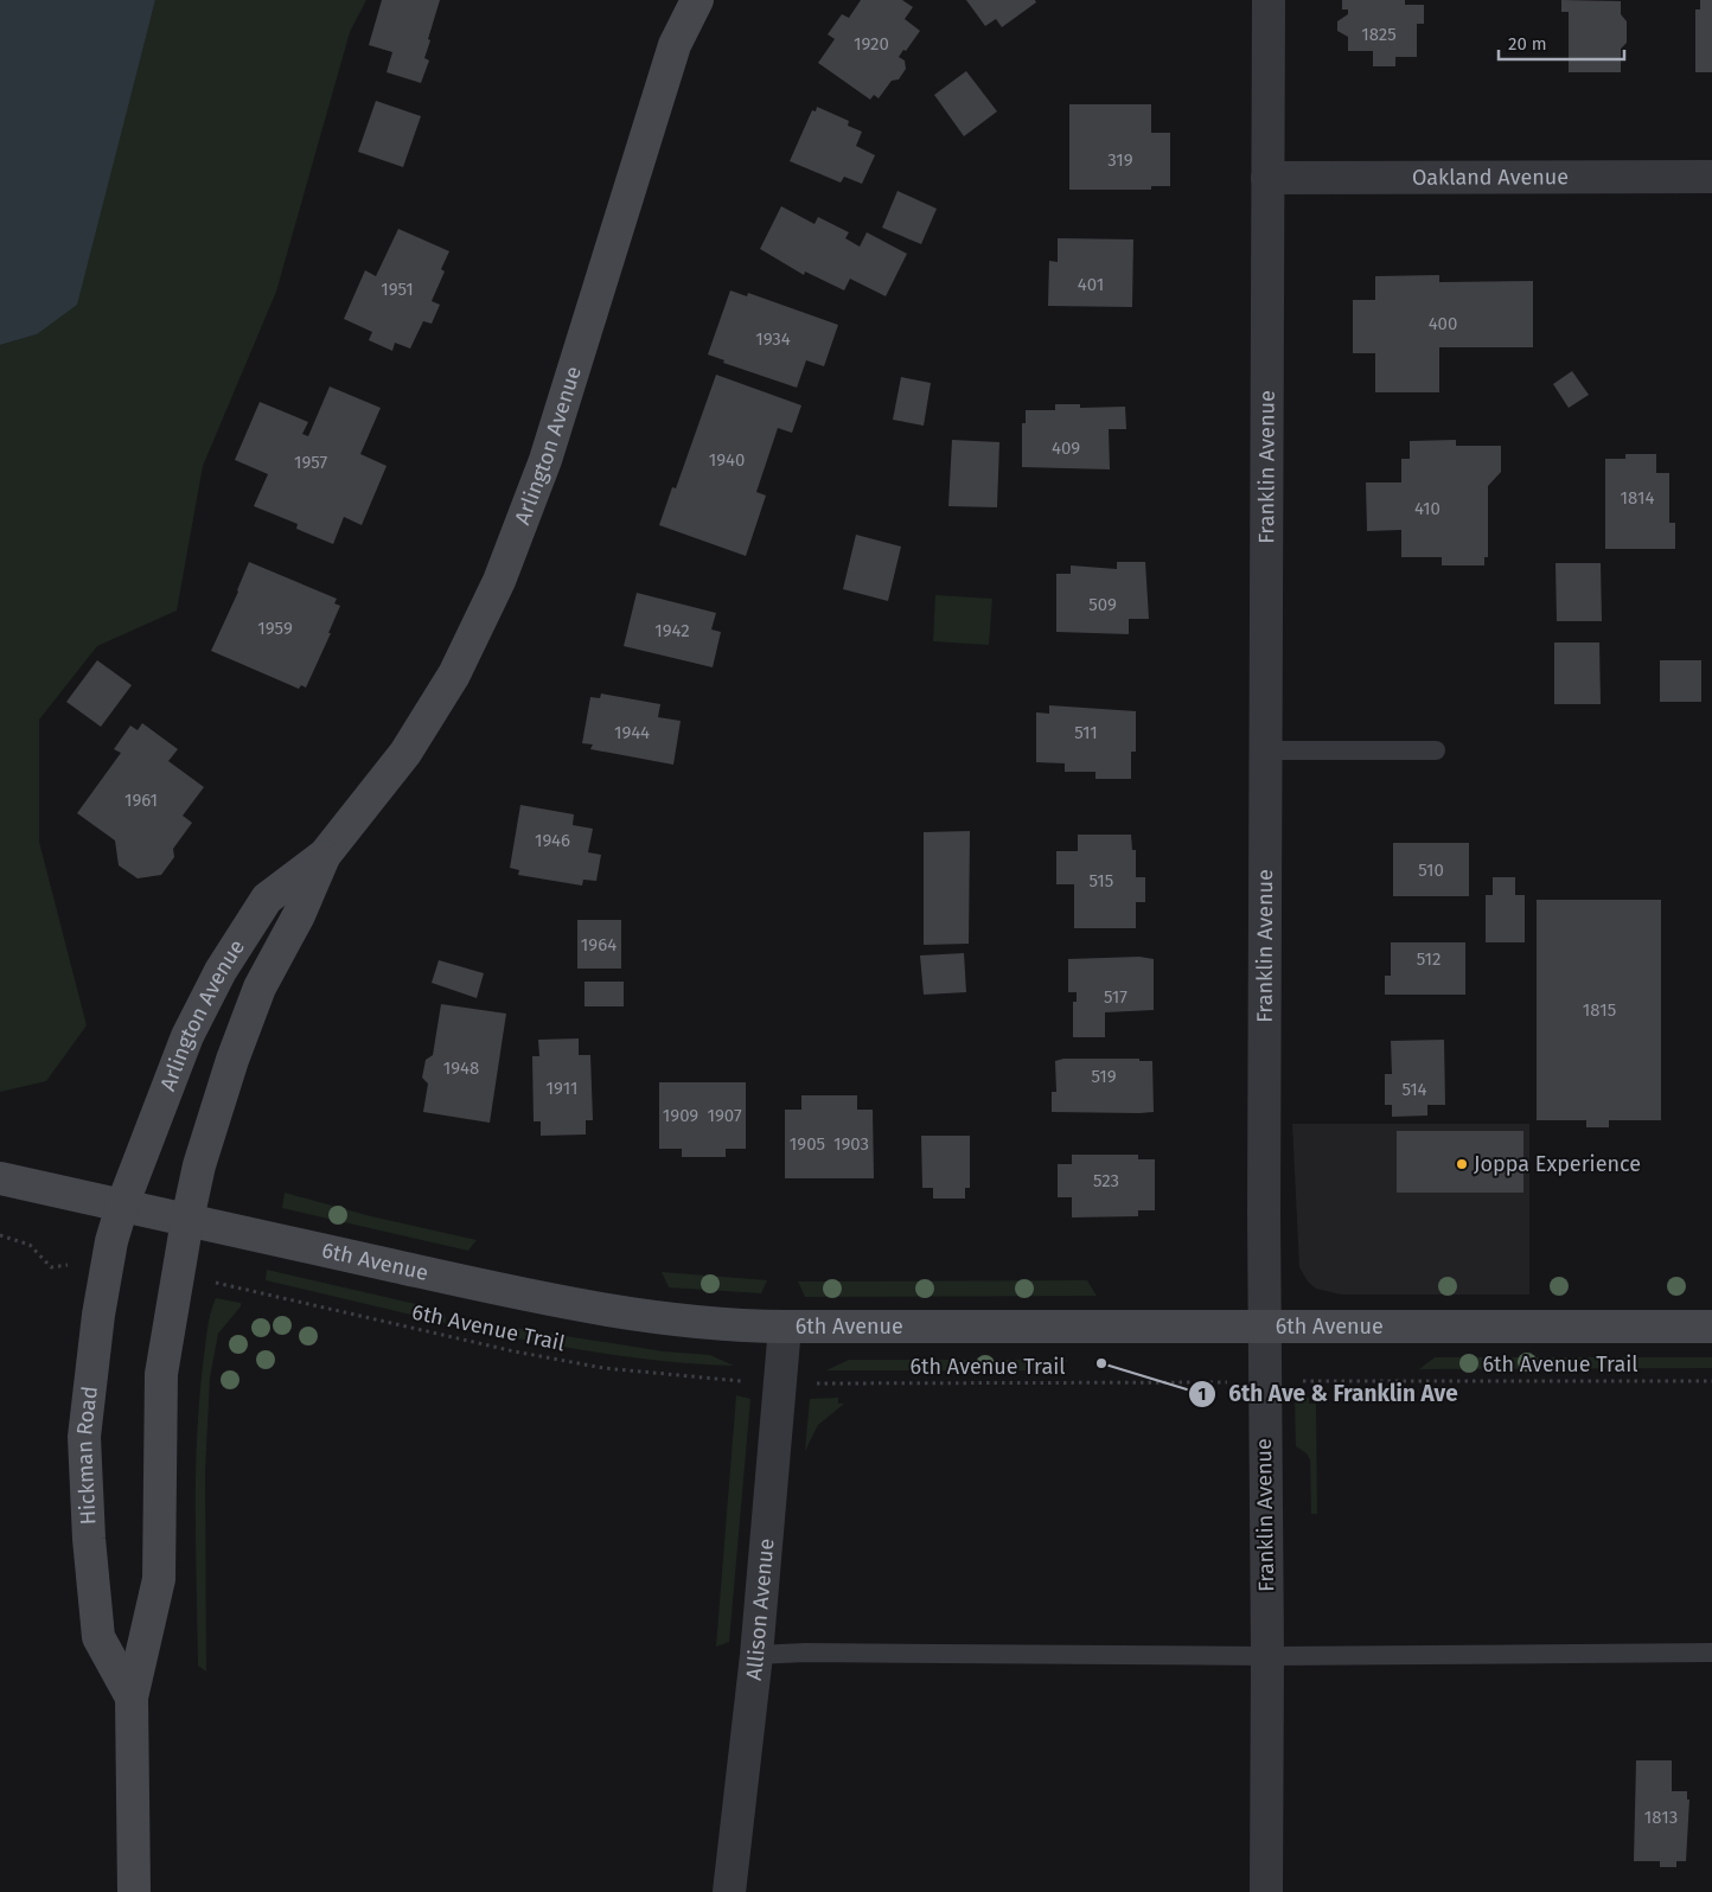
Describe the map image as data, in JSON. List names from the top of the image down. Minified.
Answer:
{"streets":{"main road":["Arlington Avenue","6th Avenue","Hickman Road"],"street":["Oakland Avenue","Franklin Avenue","Allison Avenue"],"path":["6th Avenue Trail"]},"crossings":[["Oakland Avenue","Franklin Avenue"],["Arlington Avenue","6th Avenue"],["Arlington Avenue","Hickman Road"],["Franklin Avenue","6th Avenue"],["6th Avenue","Hickman Road"],["6th Avenue","Allison Avenue"]],"places":["Joppa Experience","6th Ave & Franklin Ave"],"house_numbers":["1825","1920","319","401","1951","400","1934","409","1940","1957","1814","410","509","1959","1942","1944","511","1961","1946","510","515","1964","512","517","1815","1948","519","1911","514","1909","1907","1905","1903","523","1813"],"scale_bar":"20 m"}
